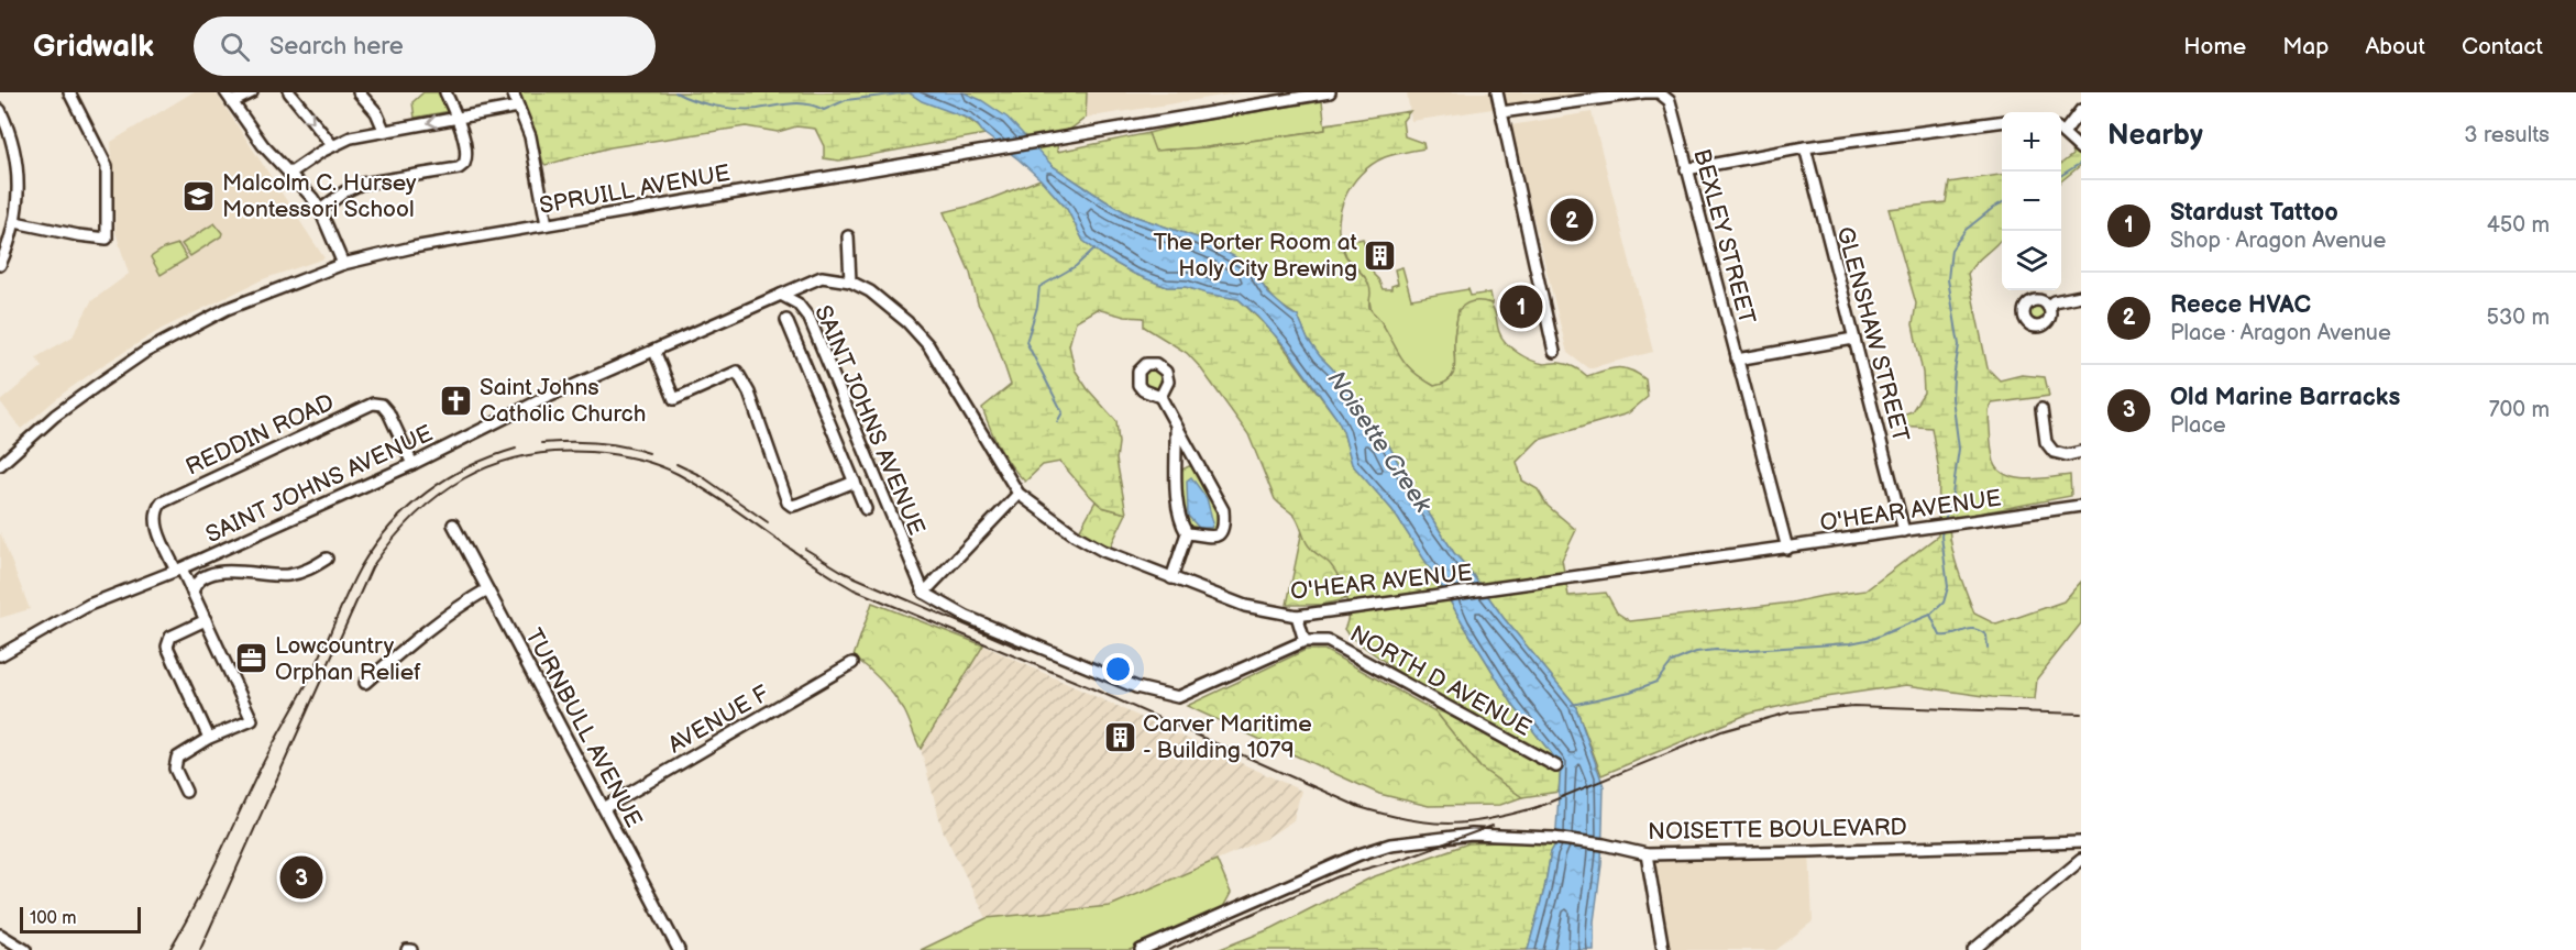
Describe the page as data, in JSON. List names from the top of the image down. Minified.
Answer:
{"streets":{"street":["SPRUILL AVENUE","BEXLEY STREET","GLENSHAW STREET","SAINT JOHNS AVENUE","REDDIN ROAD","O'HEAR AVENUE","NORTH D AVENUE","AVENUE F","TURNBULL AVENUE","NOISETTE BOULEVARD"]},"crossings":[["BEXLEY STREET","O'HEAR AVENUE"],["GLENSHAW STREET","O'HEAR AVENUE"],["SAINT JOHNS AVENUE","REDDIN ROAD"],["SAINT JOHNS AVENUE","O'HEAR AVENUE"],["AVENUE F","TURNBULL AVENUE"]],"water":["Noisette Creek"],"places":{"school or university":["Malcolm C. Hursey Montessori School"],"building":["The Porter Room at Holy City Brewing","Carver Maritime - Building 1079"],"church":["Saint Johns Catholic Church"],"office":["Lowcountry Orphan Relief"]},"scale_bar":"100 m","page":{"header":"Gridwalk","search":"Search here","nav":["Home","Map","About","Contact"],"heading":["Nearby","3 results"],"map_buttons":["+","−"],"list":[{"mark":"1","name":"Stardust Tattoo","note":"Shop · Aragon Avenue","value":"450 m"},{"mark":"2","name":"Reece HVAC","note":"Place · Aragon Avenue","value":"530 m"},{"mark":"3","name":"Old Marine Barracks","note":"Place","value":"700 m"}],"pins":["2","1","3"],"scale":"100 m"}}
